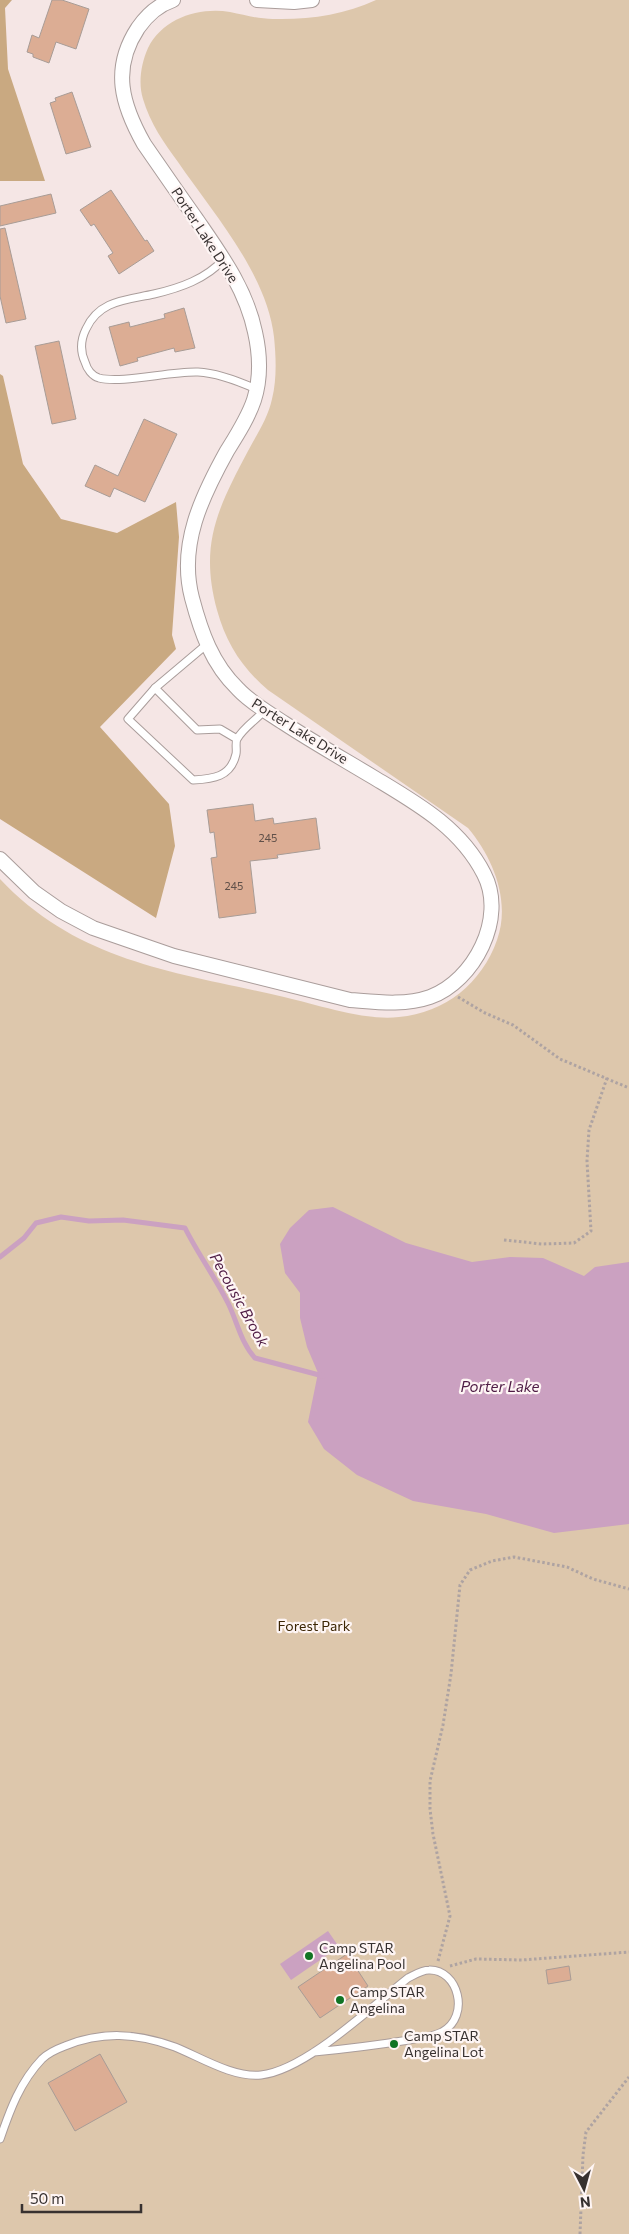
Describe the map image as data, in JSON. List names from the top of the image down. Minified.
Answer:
{"streets":{"street":["Porter Lake Drive"]},"water":["Pecousic Brook","Porter Lake"],"parks":["Forest Park"],"places":["Camp STAR Angelina Pool","Camp STAR Angelina","Camp STAR Angelina Lot"],"house_numbers":["245","245"],"scale_bar":"50 m","north":"bottom"}
